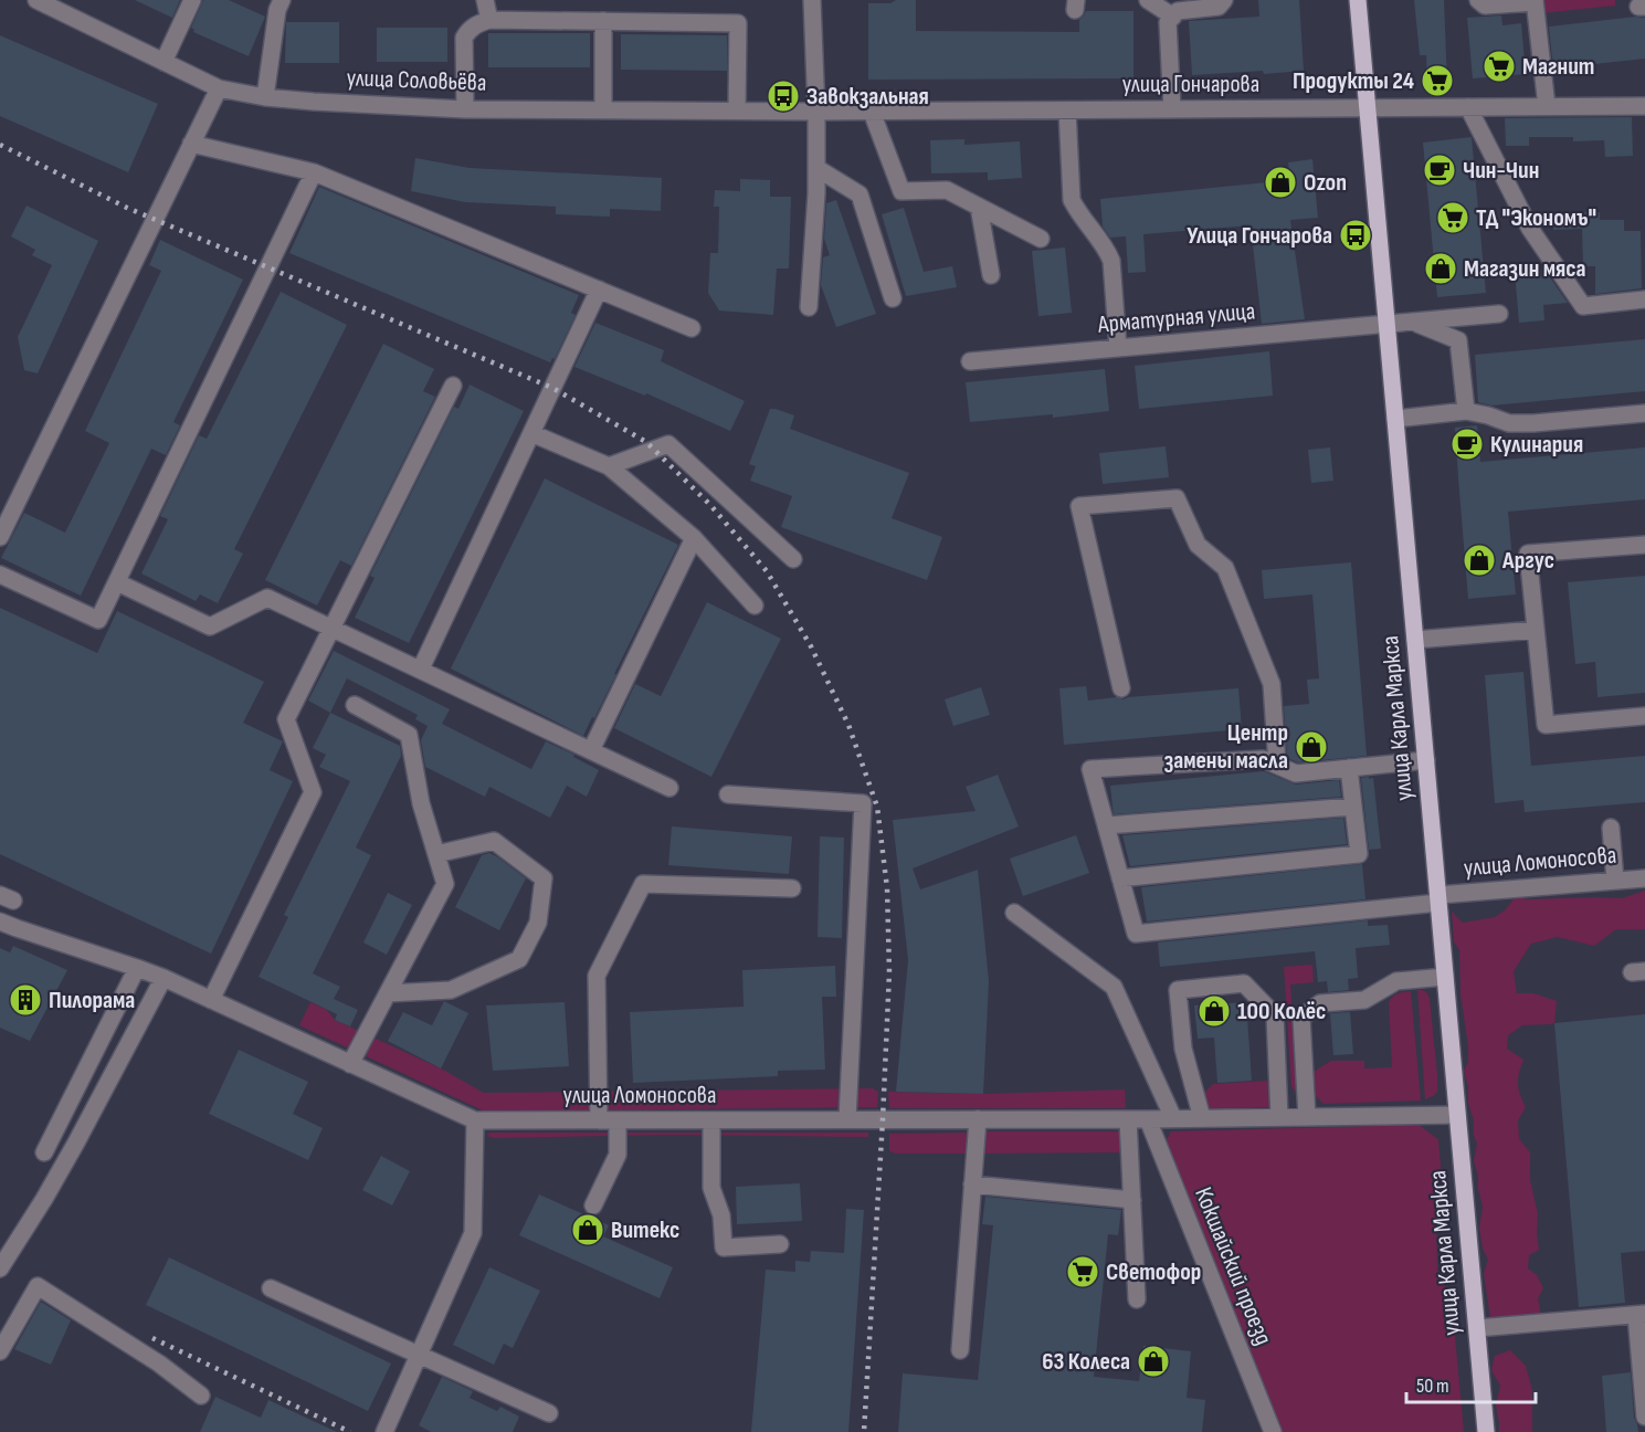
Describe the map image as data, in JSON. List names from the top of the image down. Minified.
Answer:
{"streets":{"main road":["улица Карла Маркса"],"street":["улица Соловьёва","улица Гончарова","Арматурная улица","улица Ломоносова","Кокшайский проезд"]},"crossings":[["улица Соловьёва","улица Гончарова"],["улица Гончарова","улица Карла Маркса"],["Арматурная улица","улица Карла Маркса"],["улица Карла Маркса","улица Ломоносова"],["улица Ломоносова","Кокшайский проезд"]],"places":{"supermarket":["Магнит","Продукты 24","ТД \"Экономъ\"","Светофор"],"bus stop":["Завокзальная","Улица Гончарова"],"cafe":["Чин-Чин","Кулинария"],"shop":["Ozon","Магазин мяса","Аргус","Центр замены масла","100 Колёс","Витекс","63 Колеса"],"building":["Пилорама"]},"scale_bar":"50 m"}
